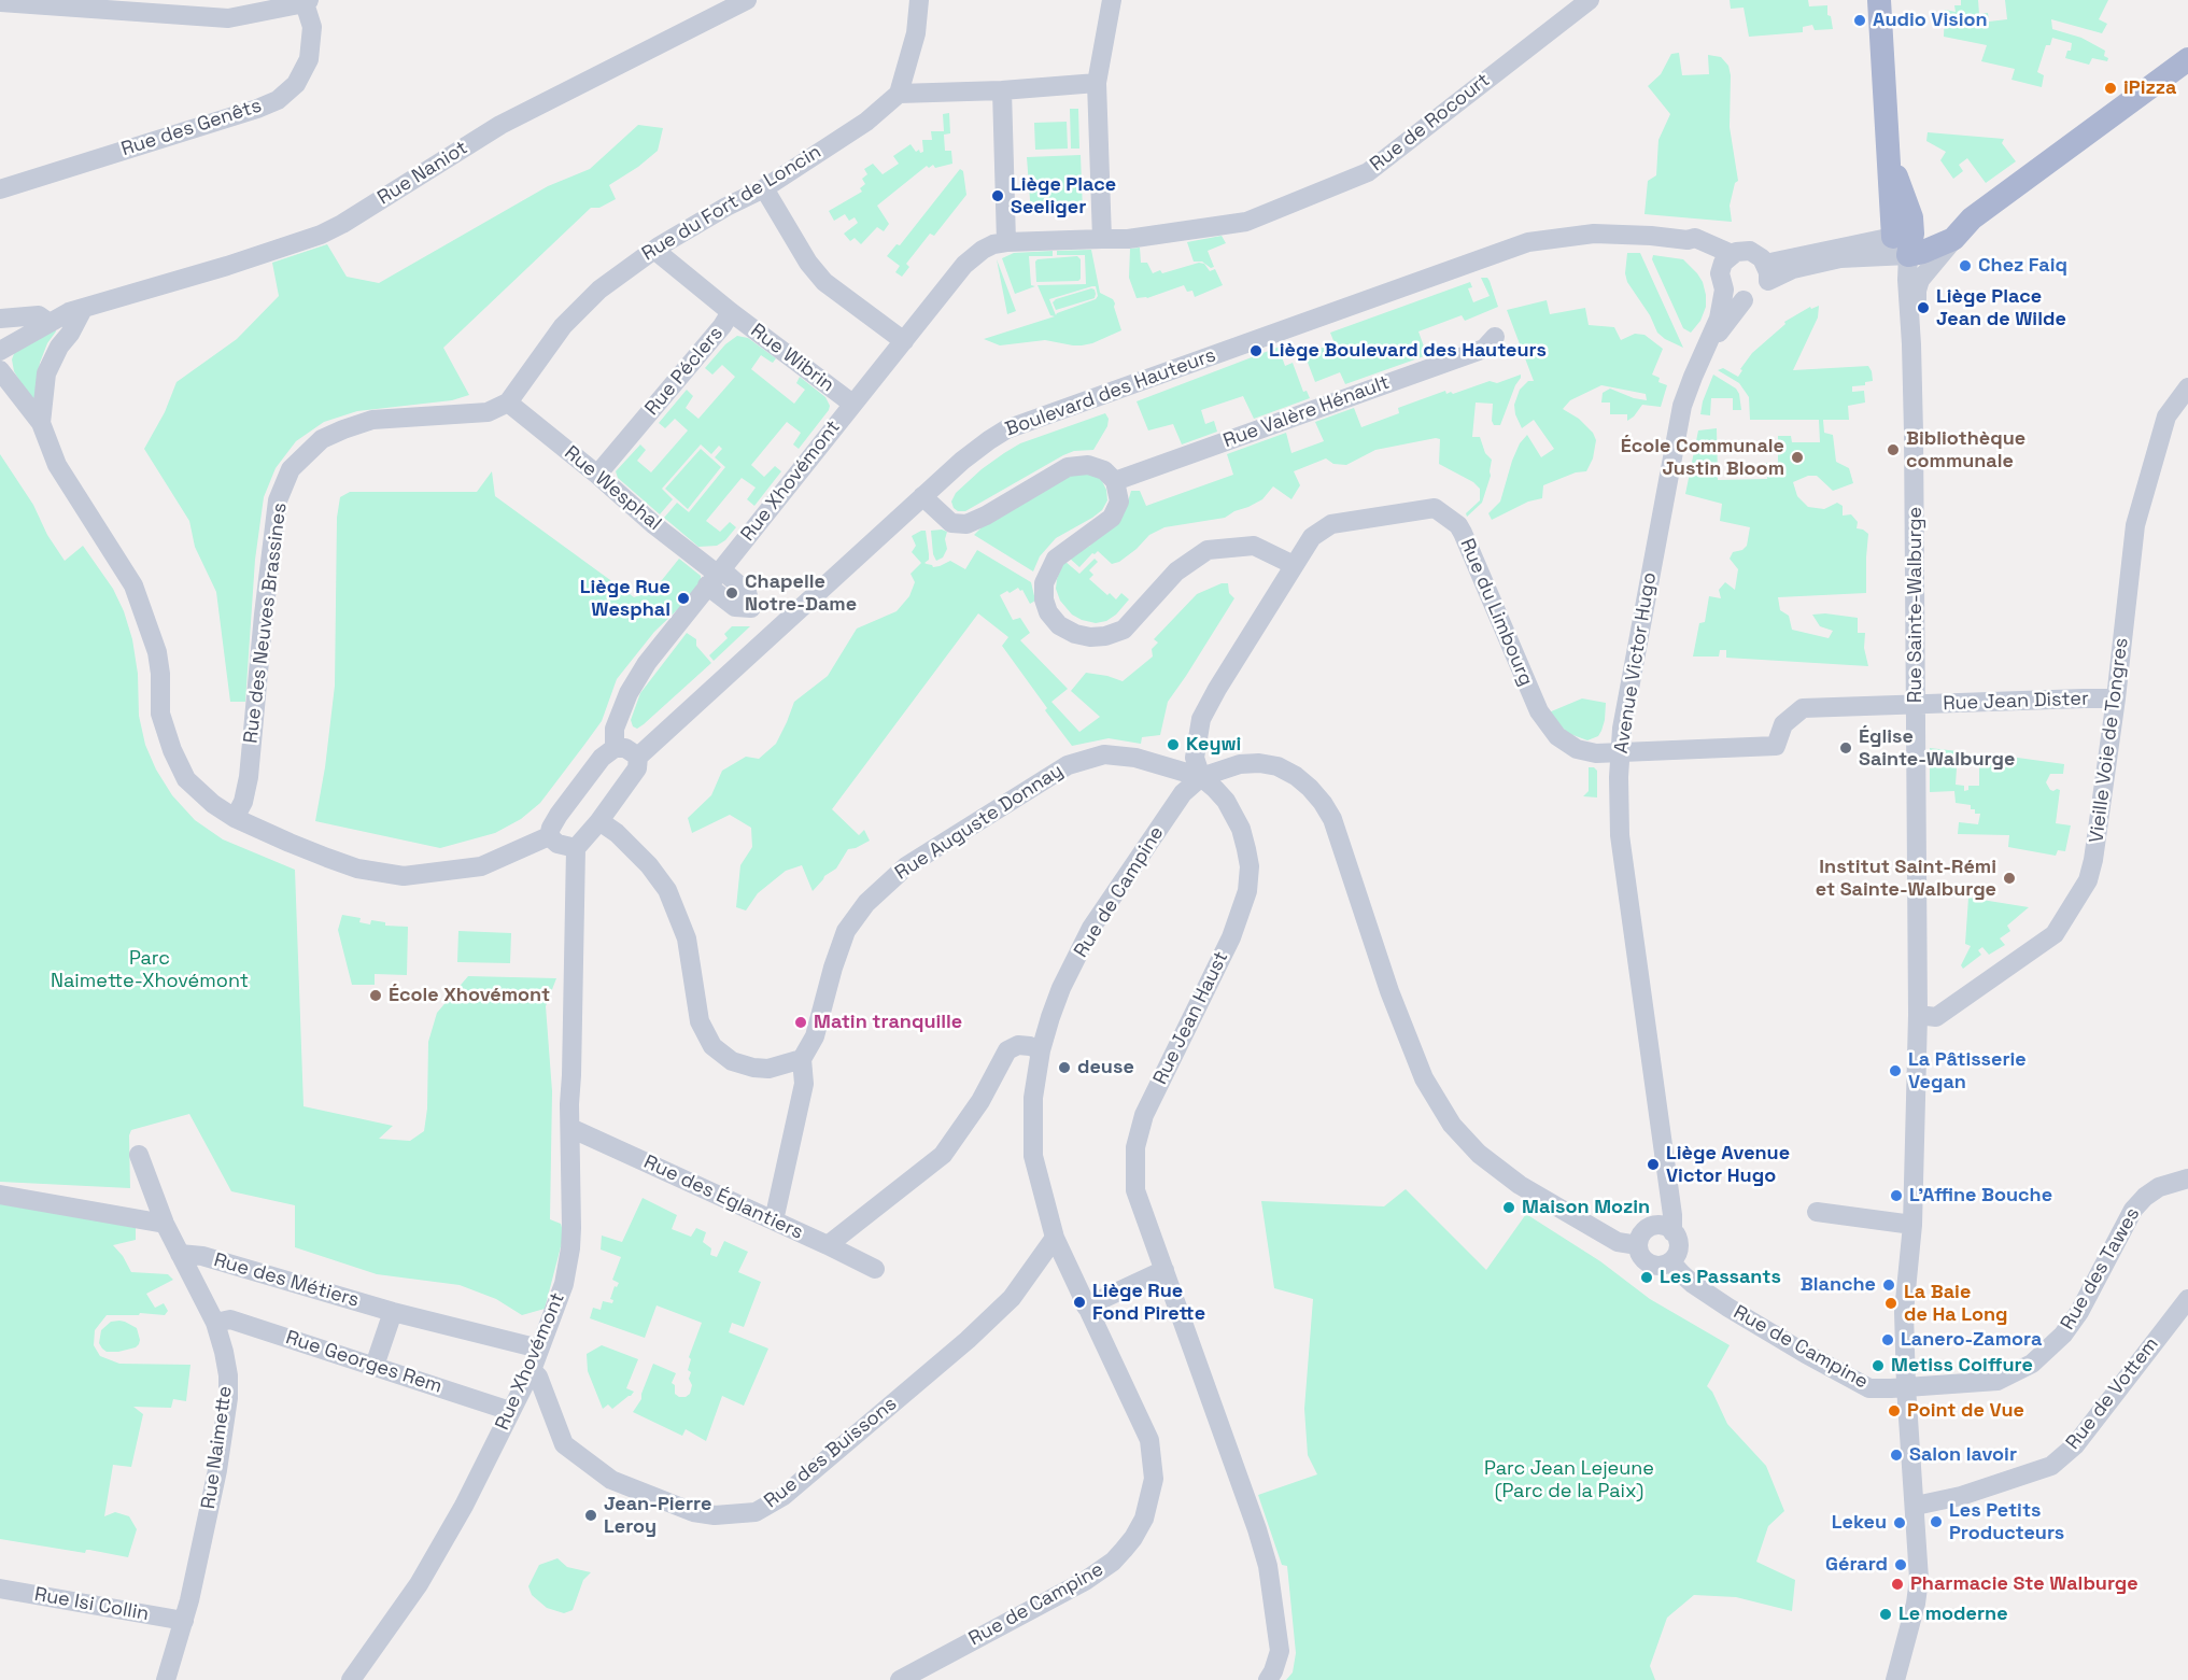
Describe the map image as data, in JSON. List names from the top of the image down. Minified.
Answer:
{"streets":{"main road":["Rue Sainte-Walburge"],"street":["Rue de Rocourt","Rue des Genêts","Rue Naniot","Rue du Fort de Loncin","Rue Wibrin","Rue Péclers","Boulevard des Hauteurs","Rue Valère Hénault","Rue Xhovémont","Rue Wesphal","Rue du Limbourg","Rue des Neuves Brassines","Avenue Victor Hugo","Rue Jean Dister","Vieille Voie de Tongres","Rue Auguste Donnay","Rue de Campine","Rue Jean Haust","Rue des Églantiers","Rue des Tawes","Rue des Métiers","Rue Georges Rem","Rue de Vottem","Rue Naimette","Rue des Buissons","Rue Isi Collin"]},"crossings":[["Rue de Rocourt","Rue Xhovémont"],["Rue du Fort de Loncin","Rue Péclers"],["Rue du Fort de Loncin","Rue Wesphal"],["Rue du Fort de Loncin","Rue des Neuves Brassines"],["Rue Wibrin","Rue Péclers"],["Rue Wibrin","Rue Xhovémont"],["Rue Péclers","Rue Wesphal"],["Boulevard des Hauteurs","Avenue Victor Hugo"],["Rue Xhovémont","Rue Wesphal"],["Rue Xhovémont","Rue des Églantiers"],["Rue Xhovémont","Rue des Métiers"],["Rue Xhovémont","Rue Georges Rem"],["Rue Xhovémont","Rue des Buissons"],["Rue Wesphal","Rue des Neuves Brassines"],["Rue Sainte-Walburge","Rue du Limbourg"],["Rue Sainte-Walburge","Rue Jean Dister"],["Rue Sainte-Walburge","Vieille Voie de Tongres"],["Rue Sainte-Walburge","Rue de Campine"],["Rue Sainte-Walburge","Rue des Tawes"],["Rue Sainte-Walburge","Rue de Vottem"],["Rue du Limbourg","Avenue Victor Hugo"],["Rue du Limbourg","Rue Jean Dister"],["Rue du Limbourg","Rue Auguste Donnay"],["Rue du Limbourg","Rue de Campine"],["Rue du Limbourg","Rue Jean Haust"],["Avenue Victor Hugo","Rue de Campine"],["Rue Jean Dister","Vieille Voie de Tongres"],["Rue Auguste Donnay","Rue de Campine"],["Rue Auguste Donnay","Rue Jean Haust"],["Rue de Campine","Rue Jean Haust"],["Rue de Campine","Rue des Tawes"],["Rue de Campine","Rue des Buissons"],["Rue des Métiers","Rue Naimette"],["Rue Georges Rem","Rue Naimette"],["Rue Naimette","Rue Isi Collin"]],"parks":["Parc Naimette-Xhovémont","Parc Jean Lejeune (Parc de la Paix)"],"places":["Audio Vision","iPizza","Liège Place Seeliger","Chez Faiq","Liège Place Jean de Wilde","Liège Boulevard des Hauteurs","Bibliothèque communale","École Communale Justin Bloom","Chapelle Notre-Dame","Liège Rue Wesphal","Keywi","Église Sainte-Walburge","Institut Saint-Rémi et Sainte-Walburge","École Xhovémont","Matin tranquille","deuse","La Pâtisserie Vegan","Liège Avenue Victor Hugo","L'Affine Bouche","Maison Mozin","Les Passants","Blanche","Liège Rue Fond Pirette","La Baie de Ha Long","Lanero-Zamora","Metiss Coiffure","Point de Vue","Salon lavoir","Jean-Pierre Leroy","Les Petits Producteurs","Lekeu","Gérard","Pharmacie Ste Walburge","Le moderne"]}
